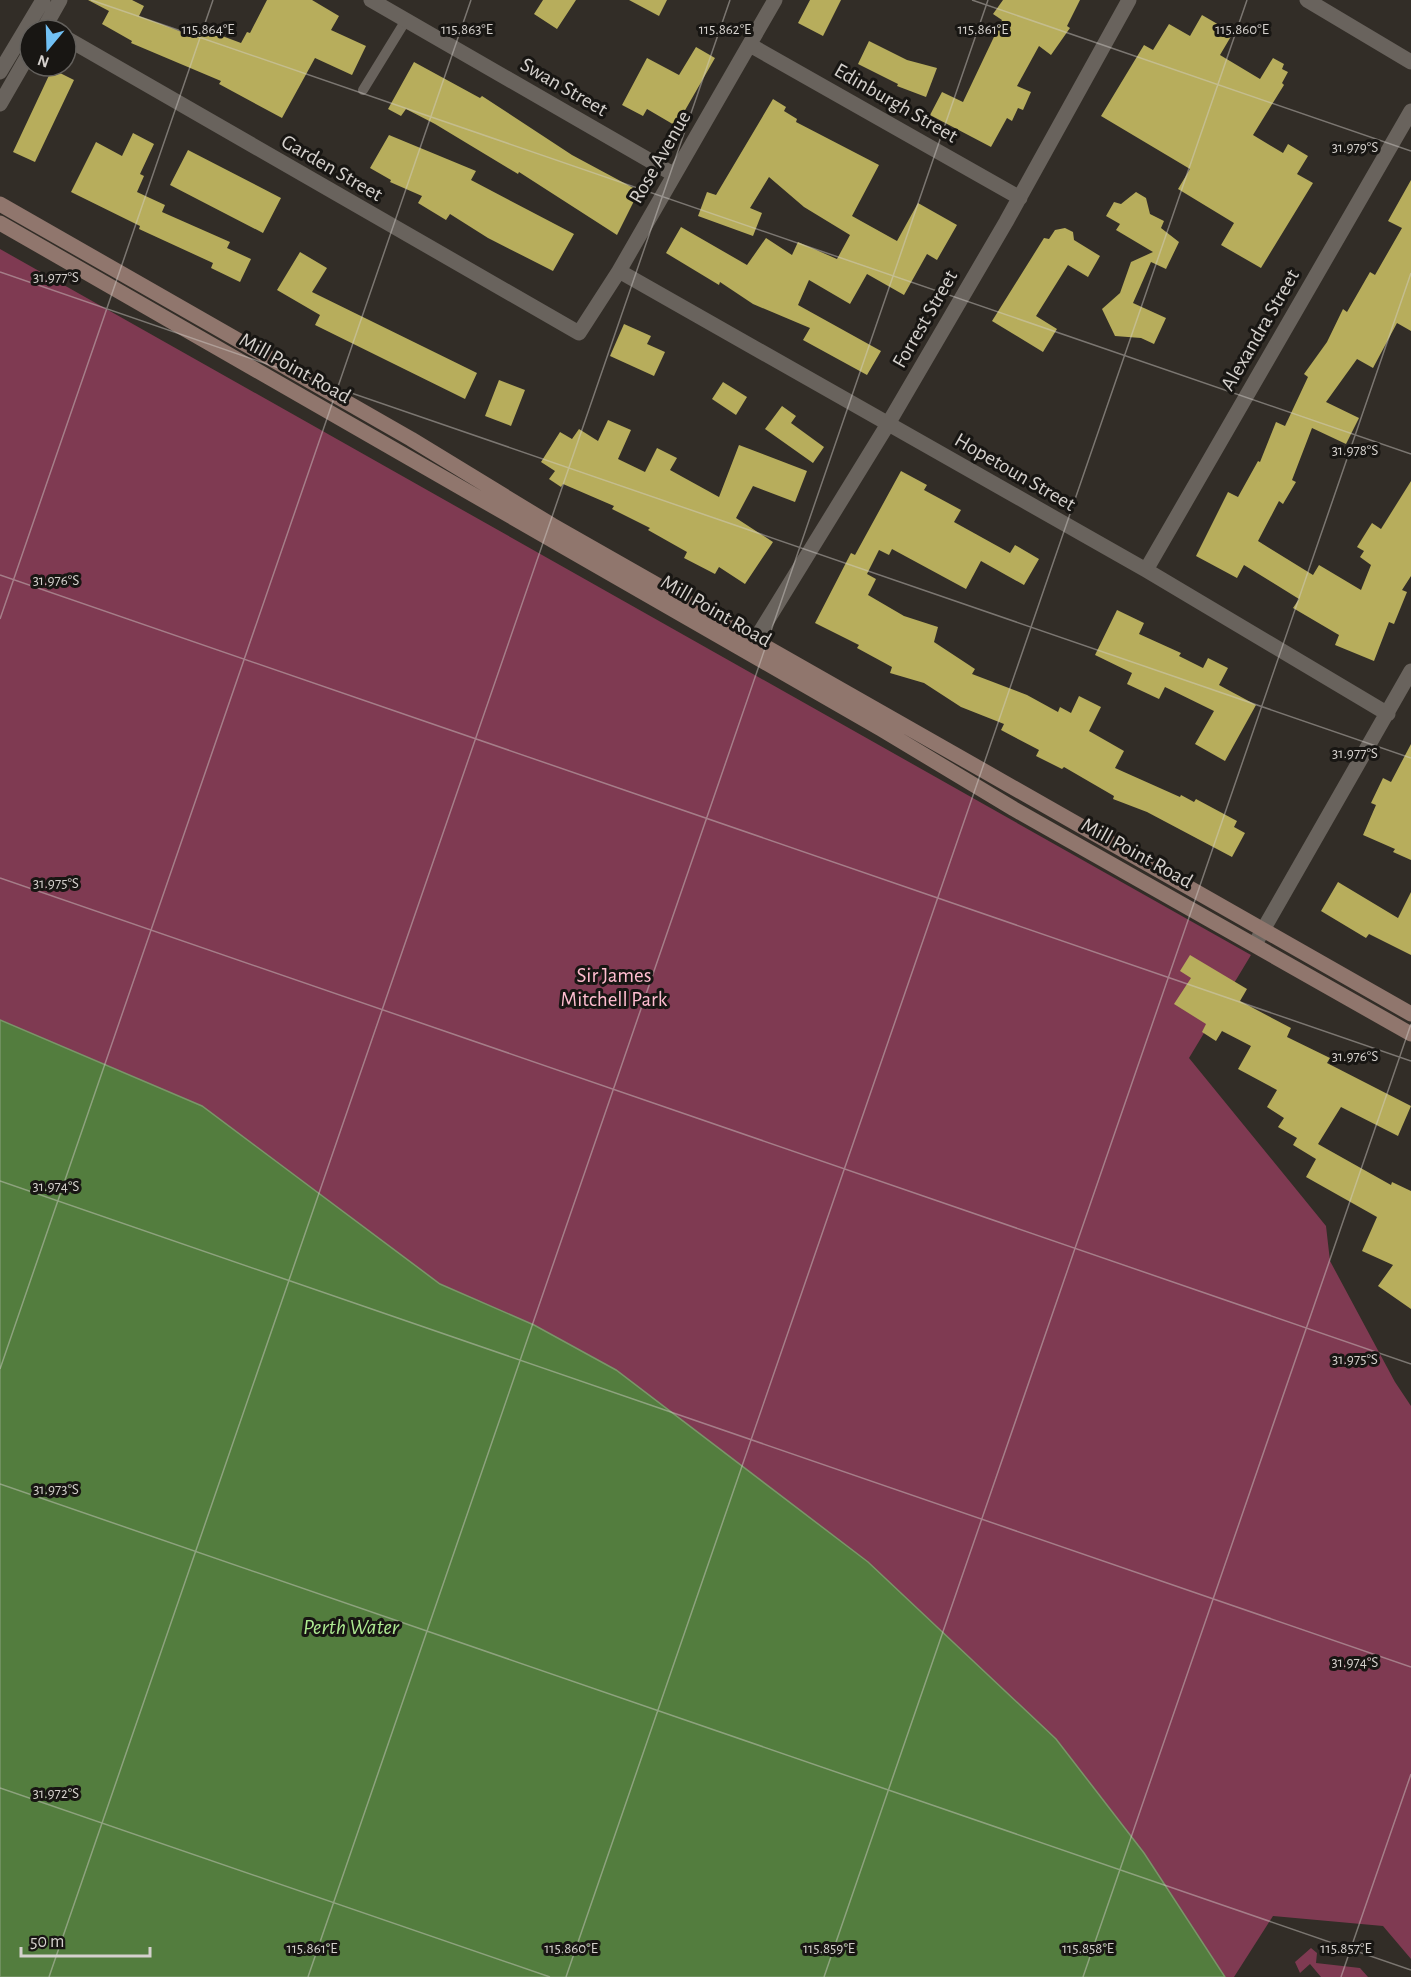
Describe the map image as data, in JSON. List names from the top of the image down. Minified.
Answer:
{"streets":{"main road":["Mill Point Road"],"street":["Swan Street","Edinburgh Street","Rose Avenue","Garden Street","Forrest Street","Alexandra Street","Hopetoun Street"]},"crossings":[["Swan Street","Rose Avenue"],["Edinburgh Street","Rose Avenue"],["Edinburgh Street","Forrest Street"],["Rose Avenue","Garden Street"],["Rose Avenue","Hopetoun Street"],["Forrest Street","Mill Point Road"],["Forrest Street","Hopetoun Street"],["Alexandra Street","Hopetoun Street"]],"water":["Perth Water"],"parks":["Sir James Mitchell Park"],"scale_bar":"50 m","north":"bottom","coordinates":["115.863°E","115.861°E","115.864°E","115.862°E","115.860°E","31.979°S","31.977°S","31.978°S","31.976°S","31.975°S","31.974°S","31.973°S","31.972°S","115.859°E","115.858°E","115.857°E"]}
